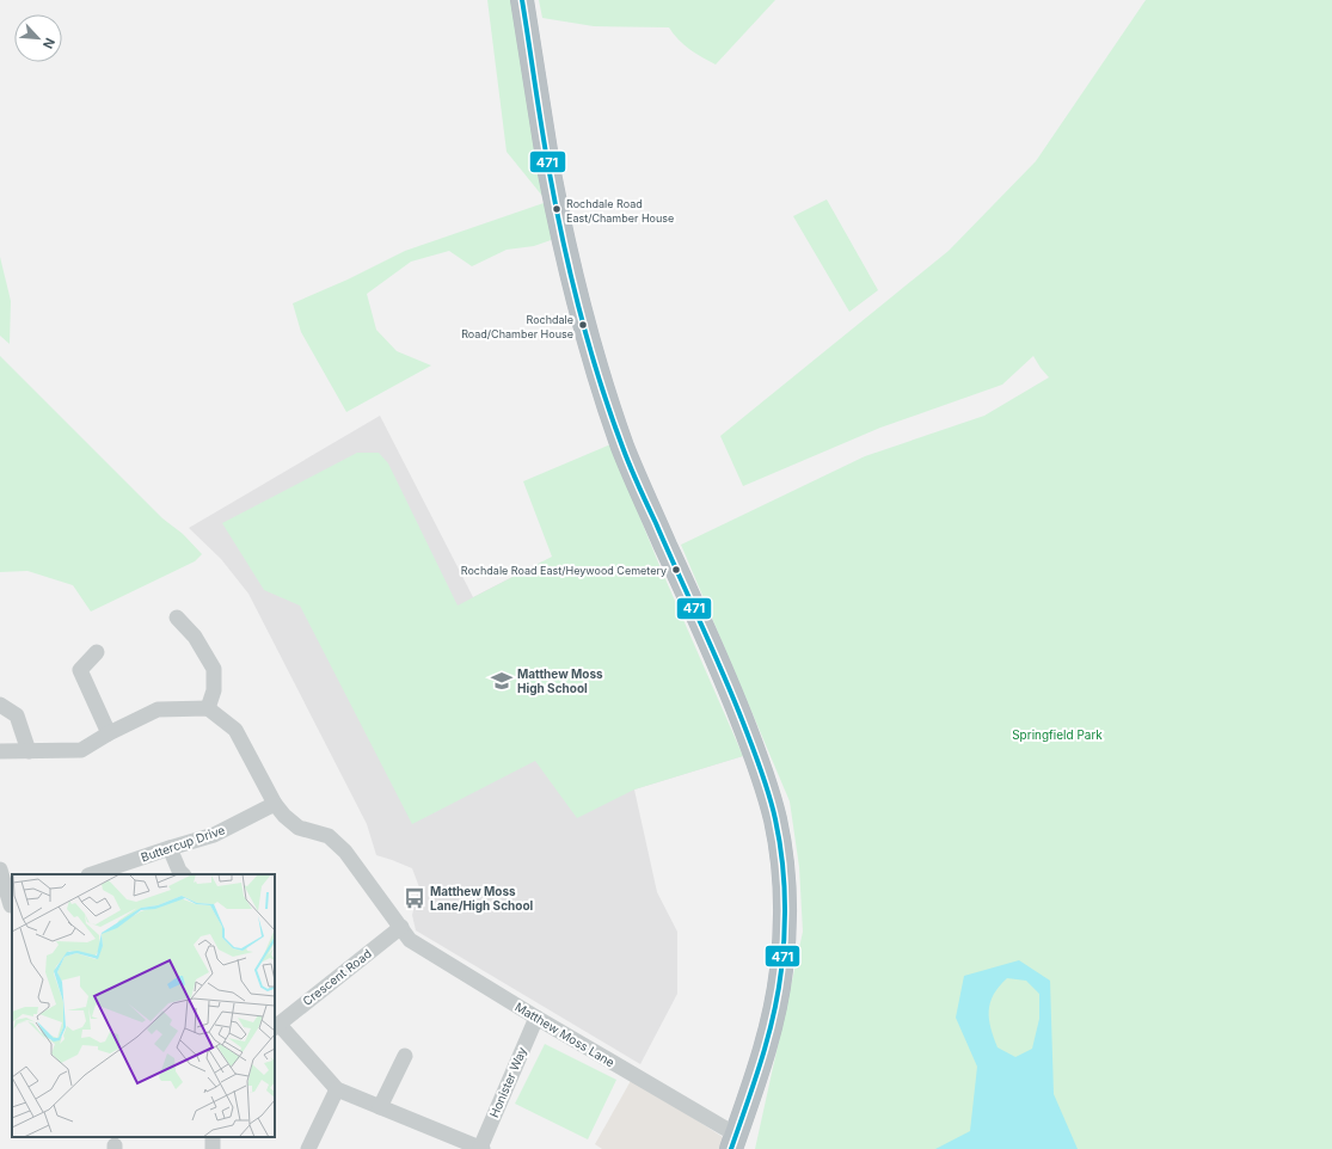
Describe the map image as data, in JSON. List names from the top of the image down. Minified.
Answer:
{"streets":{"street":["Buttercup Drive","Crescent Road","Matthew Moss Lane","Honister Way"]},"crossings":[["Buttercup Drive","Matthew Moss Lane"],["Crescent Road","Matthew Moss Lane"],["Matthew Moss Lane","Honister Way"]],"parks":["Springfield Park"],"places":{"other":["Rochdale Road East/Chamber House","Rochdale Road/Chamber House","Rochdale Road East/Heywood Cemetery"],"school or university":["Matthew Moss High School"],"bus stop":["Matthew Moss Lane/High School"]},"lines":["transit line 471"],"north":"bottom right"}
